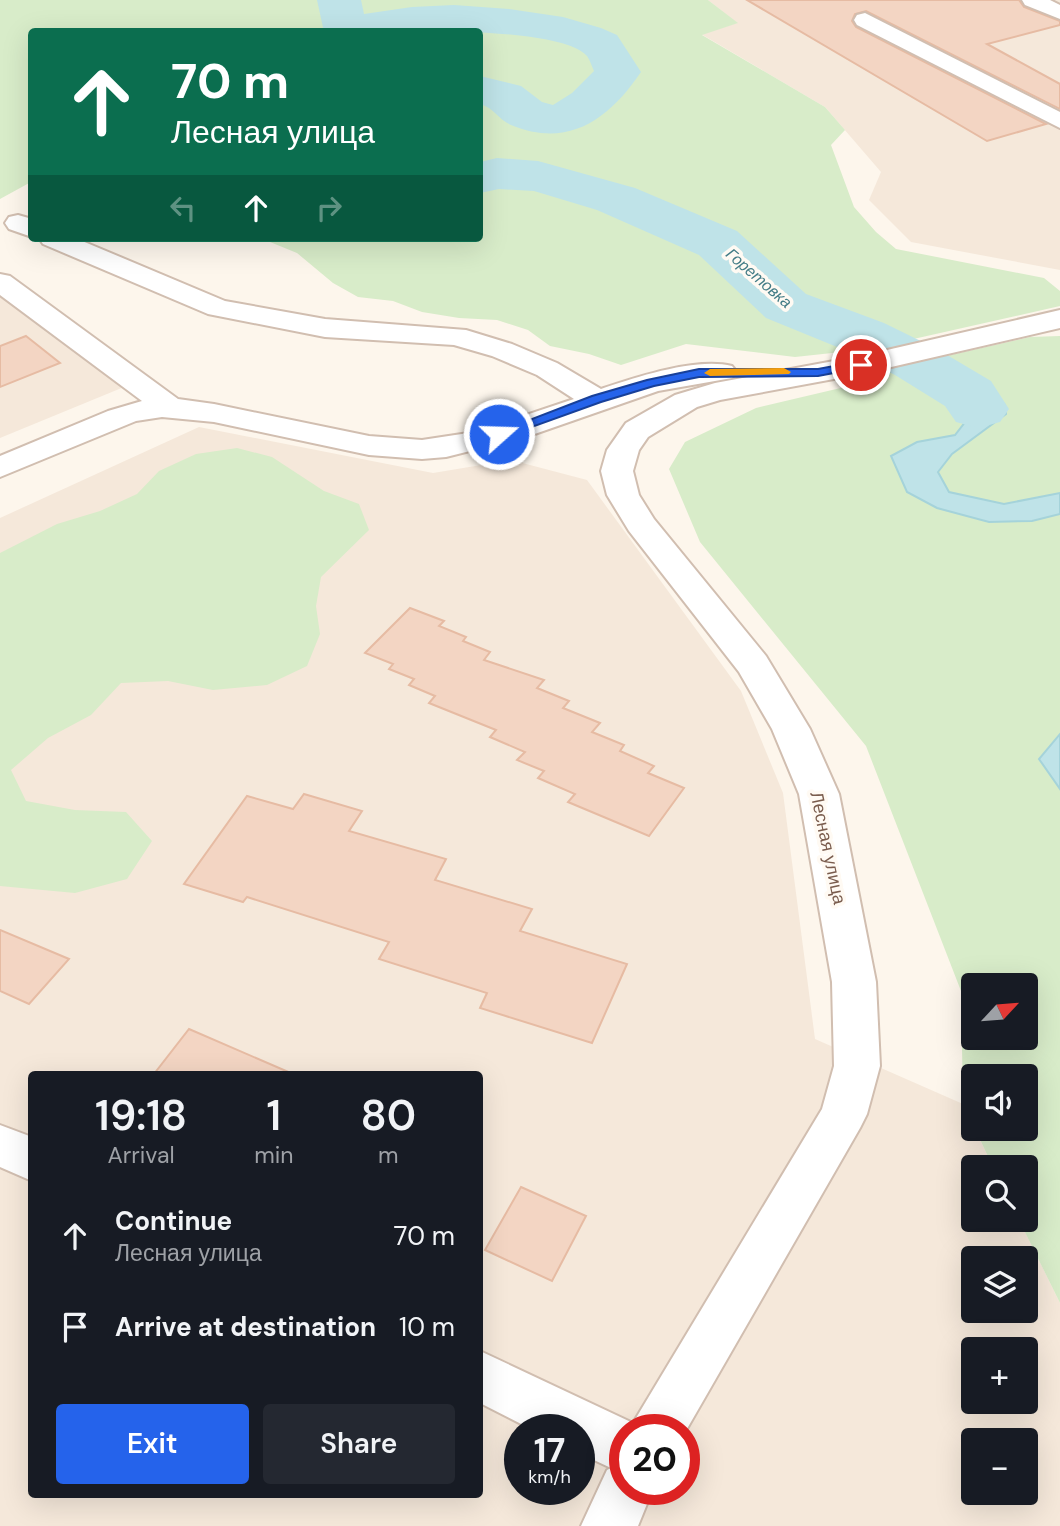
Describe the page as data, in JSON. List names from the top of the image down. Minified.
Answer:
{"streets":{"street":["Лесная улица"]},"water":["Горетовка"],"north":"top right","page":{"turn":["70 m","Лесная улица"],"map_buttons":["+","−"],"eta":["19:18","Arrival","1","min","80","m"],"list":[{"name":"Continue","note":"Лесная улица","value":"70 m"},{"name":"Arrive at destination","value":"10 m"}],"buttons":["Exit","Share"],"speed":"17 km/h","limit":"20"}}
